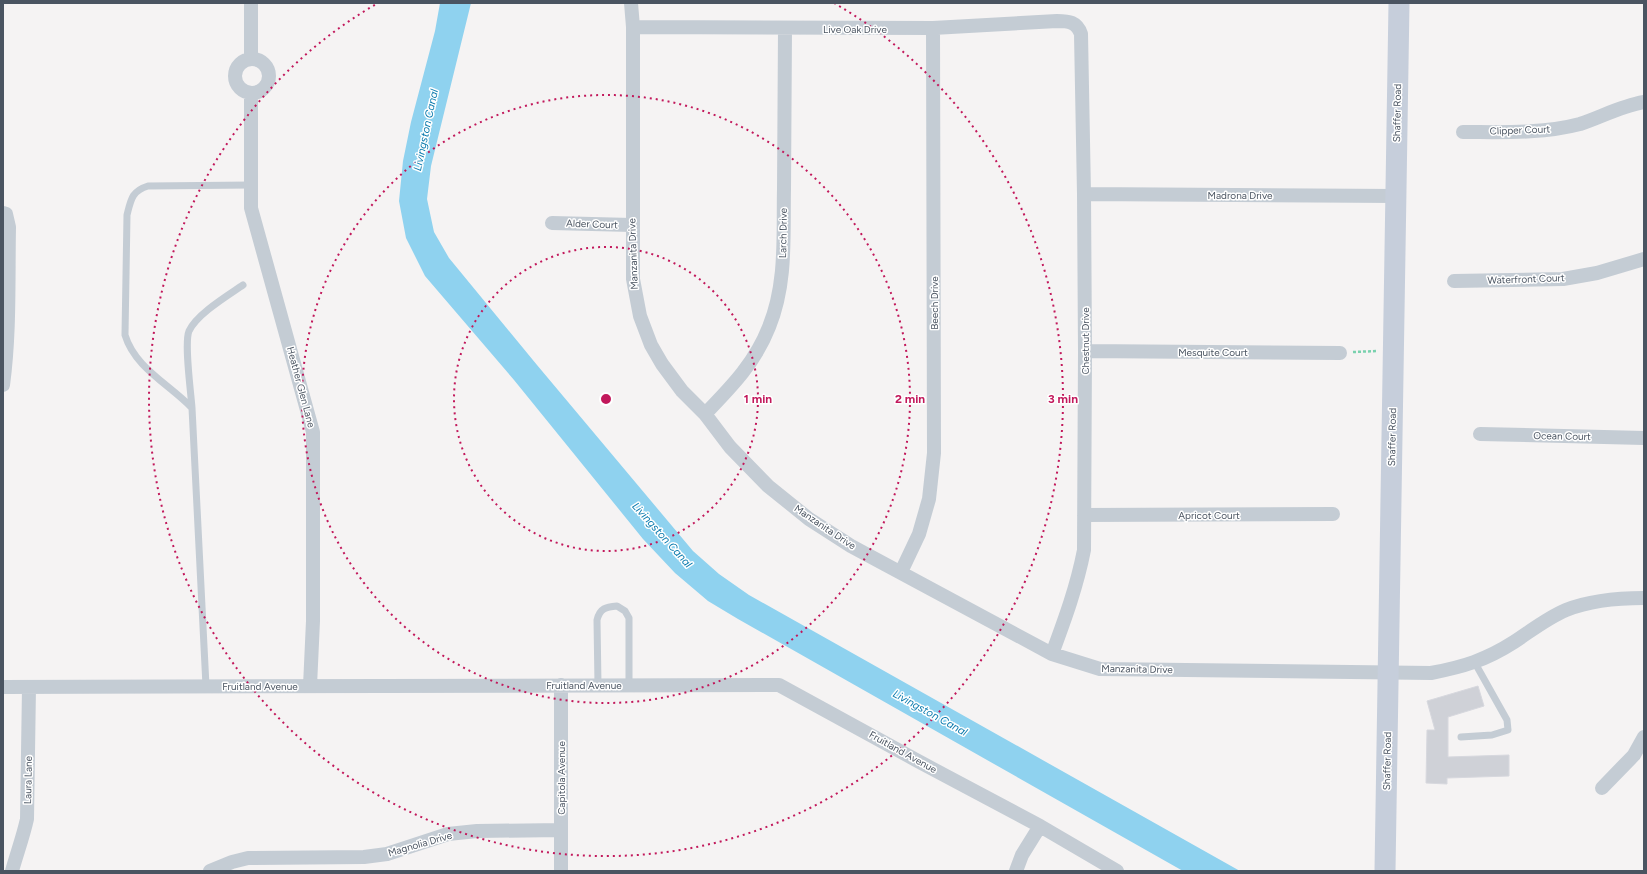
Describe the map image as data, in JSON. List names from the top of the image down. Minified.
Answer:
{"streets":{"main road":["Shaffer Road"],"street":["Live Oak Drive","Clipper Court","Madrona Drive","Alder Court","Larch Drive","Manzanita Drive","Waterfront Court","Beech Drive","Chestnut Drive","Mesquite Court","Heather Glen Lane","Ocean Court","Apricot Court","Fruitland Avenue","Capitola Avenue","Laura Lane","Magnolia Drive"]},"crossings":[["Live Oak Drive","Larch Drive"],["Live Oak Drive","Manzanita Drive"],["Live Oak Drive","Beech Drive"],["Live Oak Drive","Chestnut Drive"],["Shaffer Road","Madrona Drive"],["Shaffer Road","Manzanita Drive"],["Madrona Drive","Chestnut Drive"],["Alder Court","Manzanita Drive"],["Larch Drive","Manzanita Drive"],["Manzanita Drive","Beech Drive"],["Manzanita Drive","Chestnut Drive"],["Chestnut Drive","Mesquite Court"],["Chestnut Drive","Apricot Court"],["Heather Glen Lane","Fruitland Avenue"],["Fruitland Avenue","Capitola Avenue"],["Fruitland Avenue","Laura Lane"],["Capitola Avenue","Magnolia Drive"]],"water":["Livingston Canal"],"rings":["1 min","2 min","3 min"]}
